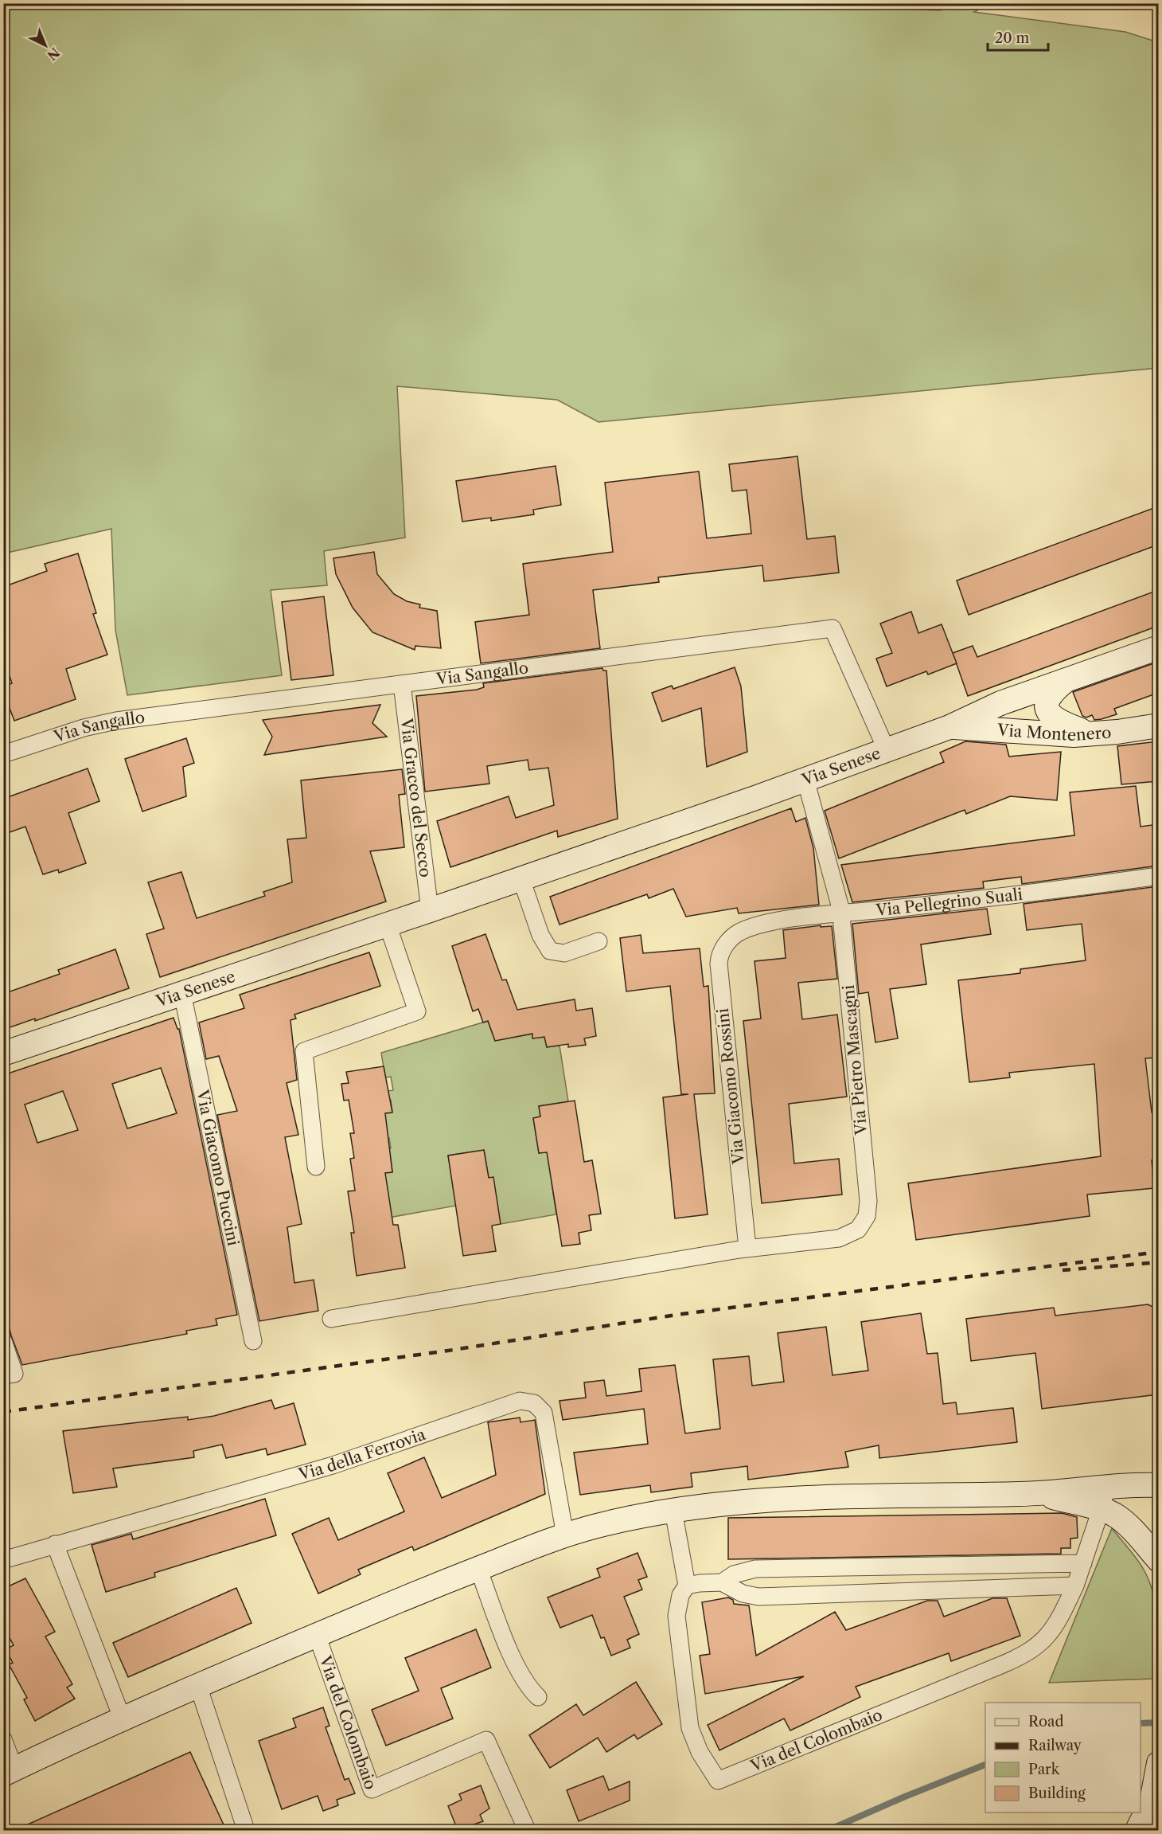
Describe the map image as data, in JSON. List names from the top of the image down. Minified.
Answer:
{"streets":{"main road":["Via Montenero","Via Senese","Via del Colombaio"],"street":["Via Sangallo","Via Gracco del Secco","Via Pellegrino Suali","Via Pietro Mascagni","Via Giacomo Rossini","Via Giacomo Puccini","Via della Ferrovia"]},"crossings":[["Via Sangallo","Via Senese"],["Via Sangallo","Via Gracco del Secco"],["Via Montenero","Via Senese"],["Via Senese","Via Gracco del Secco"],["Via Senese","Via Pietro Mascagni"],["Via Senese","Via Giacomo Puccini"],["Via Pellegrino Suali","Via Pietro Mascagni"],["Via Pellegrino Suali","Via Giacomo Rossini"],["Via Pietro Mascagni","Via Giacomo Rossini"],["Via della Ferrovia","Via del Colombaio"]],"legend":["Road","Railway","Park","Building"],"scale_bar":"20 m","north":"bottom right"}
